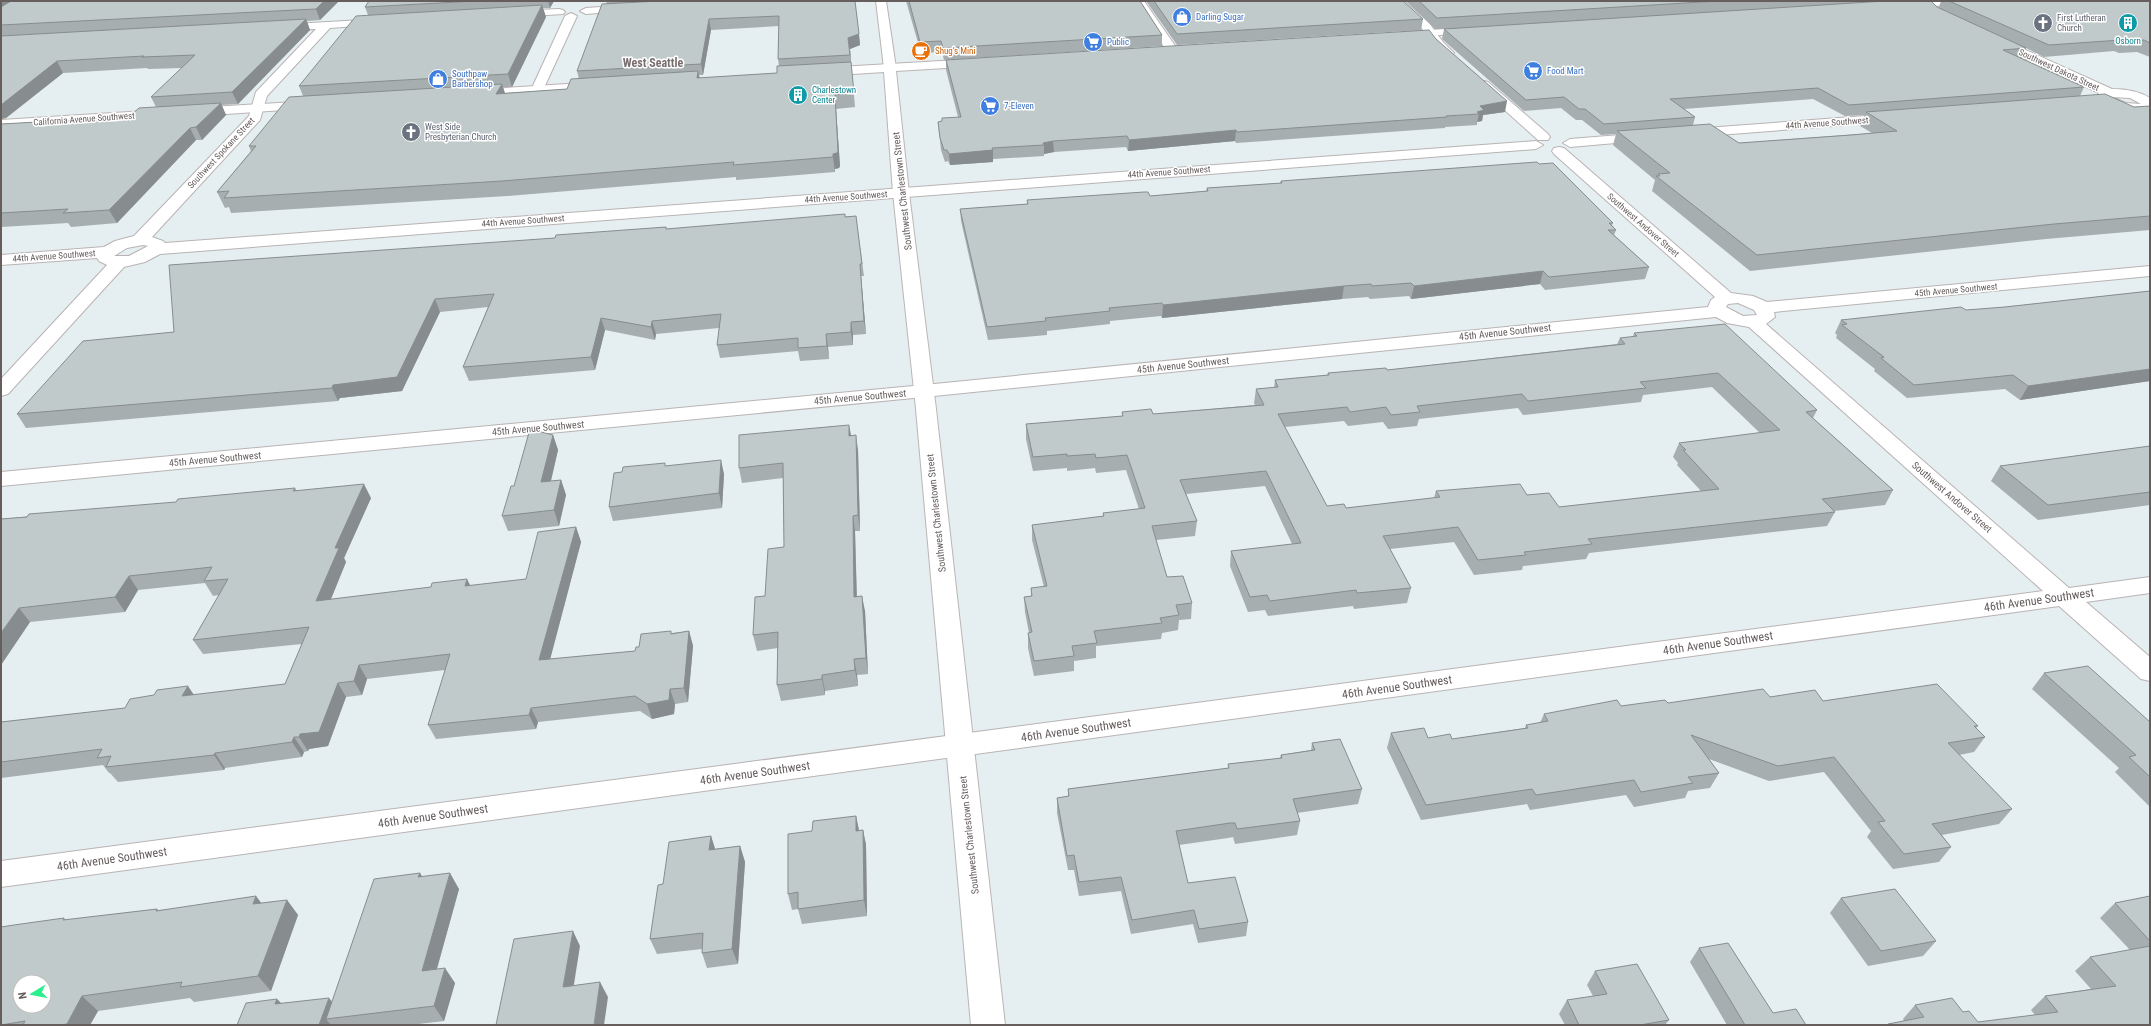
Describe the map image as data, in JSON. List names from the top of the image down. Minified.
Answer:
{"streets":{"street":["Southwest Dakota Street","California Avenue Southwest","44th Avenue Southwest","Southwest Spokane Street","Southwest Charlestown Street","Southwest Andover Street","45th Avenue Southwest","46th Avenue Southwest"]},"crossings":[["California Avenue Southwest","Southwest Spokane Street"],["44th Avenue Southwest","Southwest Charlestown Street"],["Southwest Charlestown Street","45th Avenue Southwest"],["Southwest Charlestown Street","46th Avenue Southwest"],["Southwest Andover Street","45th Avenue Southwest"],["Southwest Andover Street","46th Avenue Southwest"]],"districts":["West Seattle"],"places":{"shop":["Darling Sugar","Southpaw Barbershop"],"church":["First Lutheran Church","West Side Presbyterian Church"],"building":["Osborn","Charlestown Center"],"supermarket":["Public","Food Mart","7-Eleven"],"cafe":["Shug’s Mini"]},"north":"left"}
